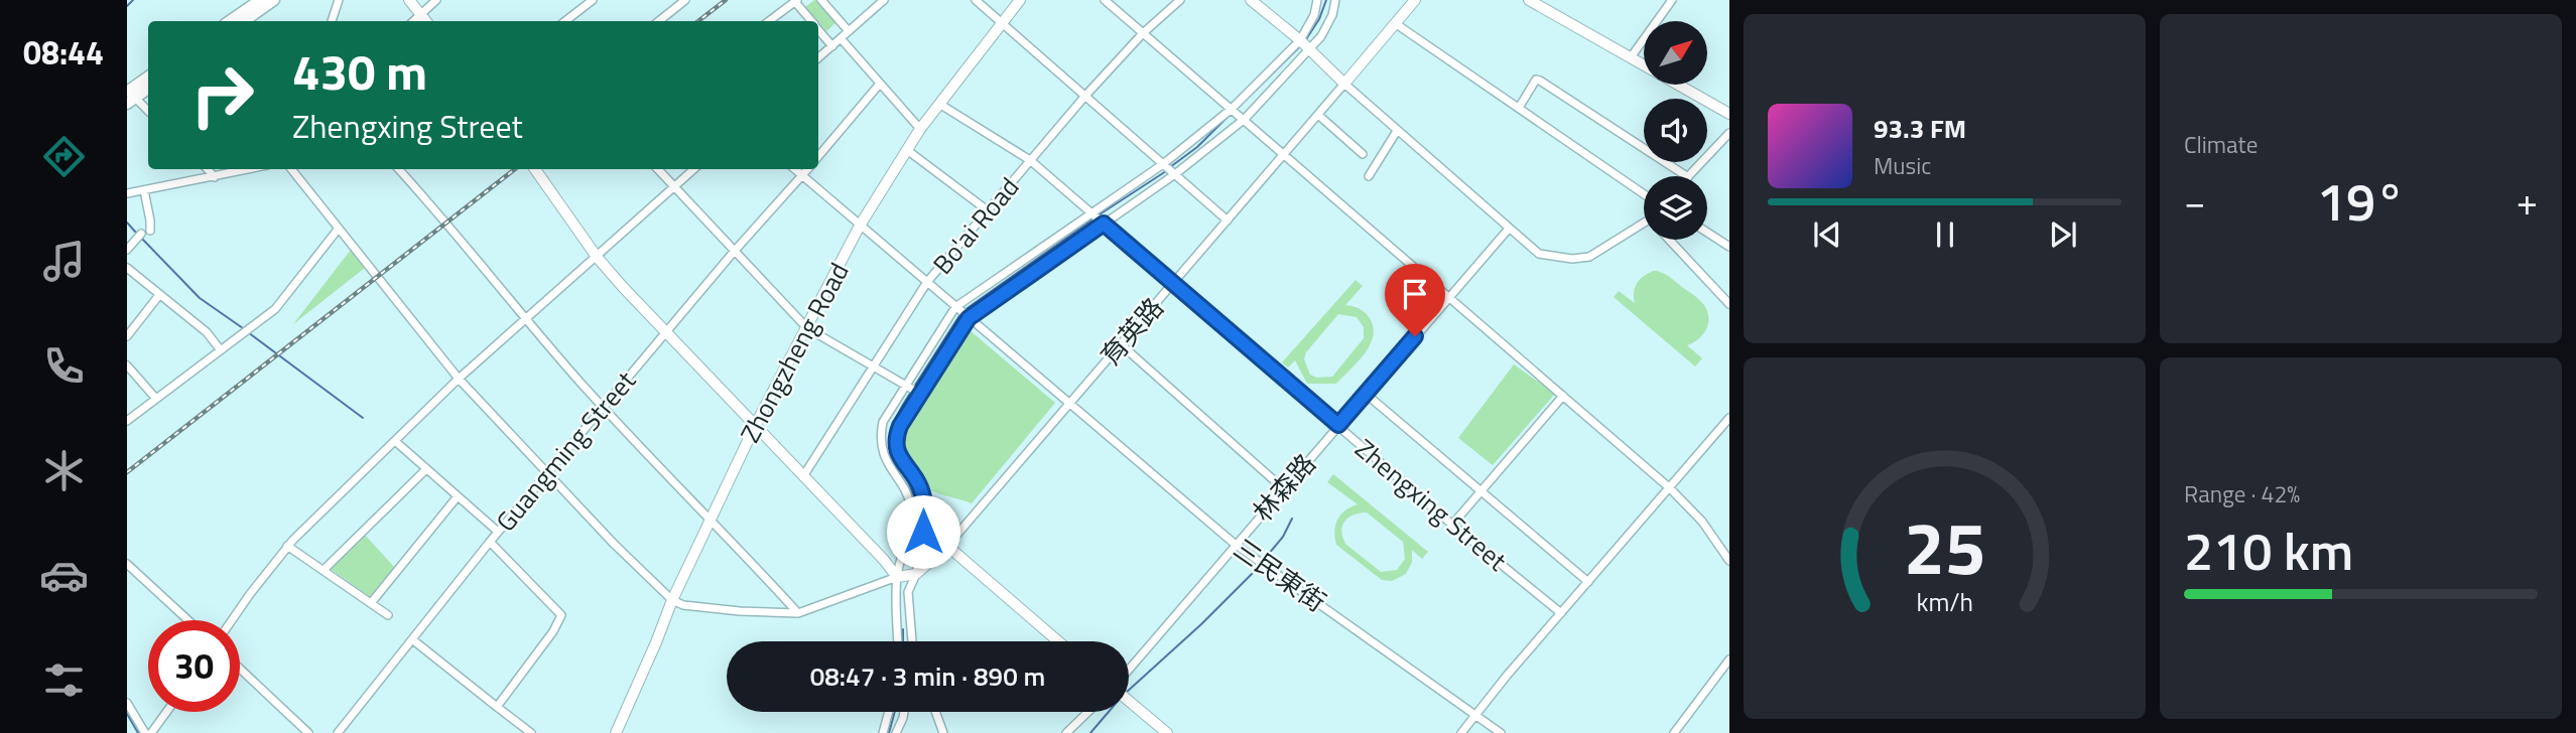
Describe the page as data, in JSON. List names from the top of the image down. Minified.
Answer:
{"streets":{"street":["Bo'ai Road","育英路","Zhongzheng Road","Guangming Street","林森路","Zhengxing Street","三民東街"]},"crossings":[["Bo'ai Road","Zhengxing Street"],["Bo'ai Road","三民東街"],["育英路","Zhengxing Street"],["育英路","三民東街"],["Zhongzheng Road","Zhengxing Street"],["Zhongzheng Road","三民東街"],["Guangming Street","三民東街"],["林森路","Zhengxing Street"],["林森路","三民東街"]],"north":"top right","page":{"tabs":"08:44","tile":["Climate",["Range · 42%","210 km"]],"turn":["430 m","Zhengxing Street"],"song":["93.3 FM","Music"],"heat":["−","19°","+"],"limit":"30","trip":"08:47 · 3 min · 890 m","gauge":["25","km/h"]}}
